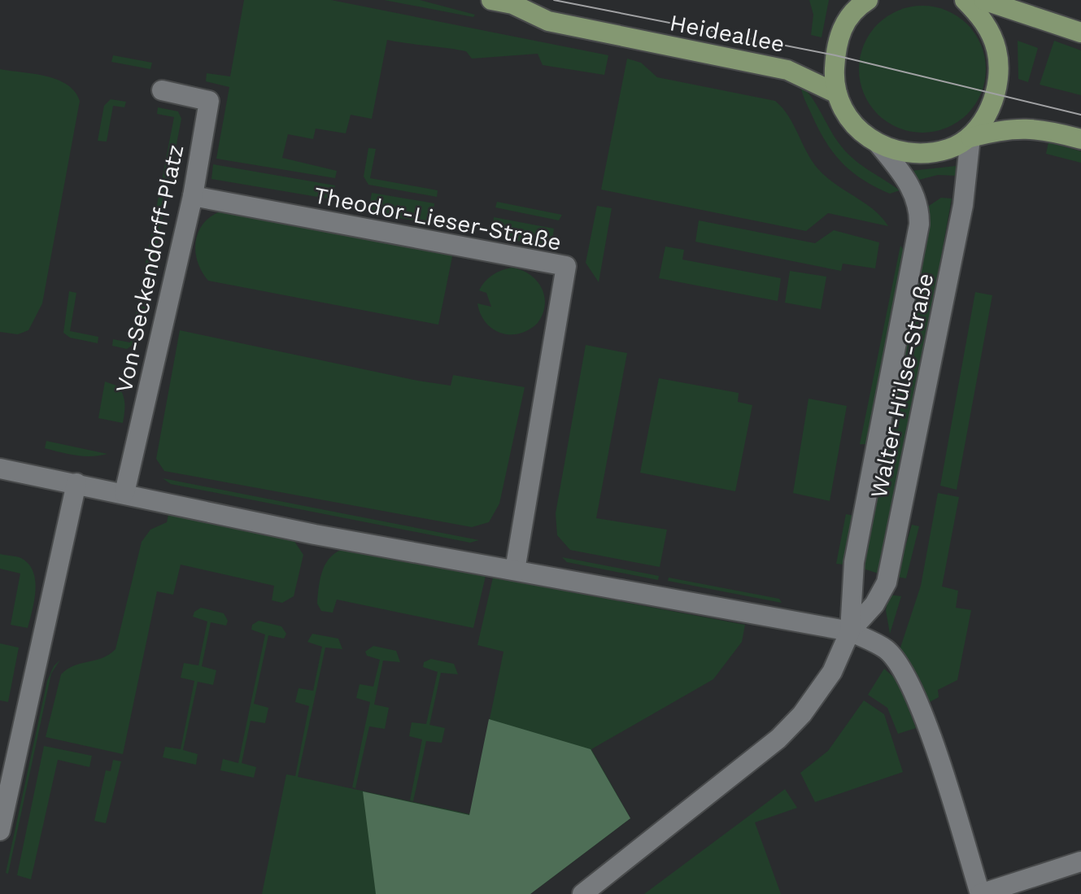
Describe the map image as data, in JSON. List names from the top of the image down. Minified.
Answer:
{"streets":{"main road":["Heideallee"],"street":["Theodor-Lieser-Straße","Von-Seckendorff-Platz","Walter-Hülse-Straße"]},"crossings":[["Theodor-Lieser-Straße","Von-Seckendorff-Platz"]]}
